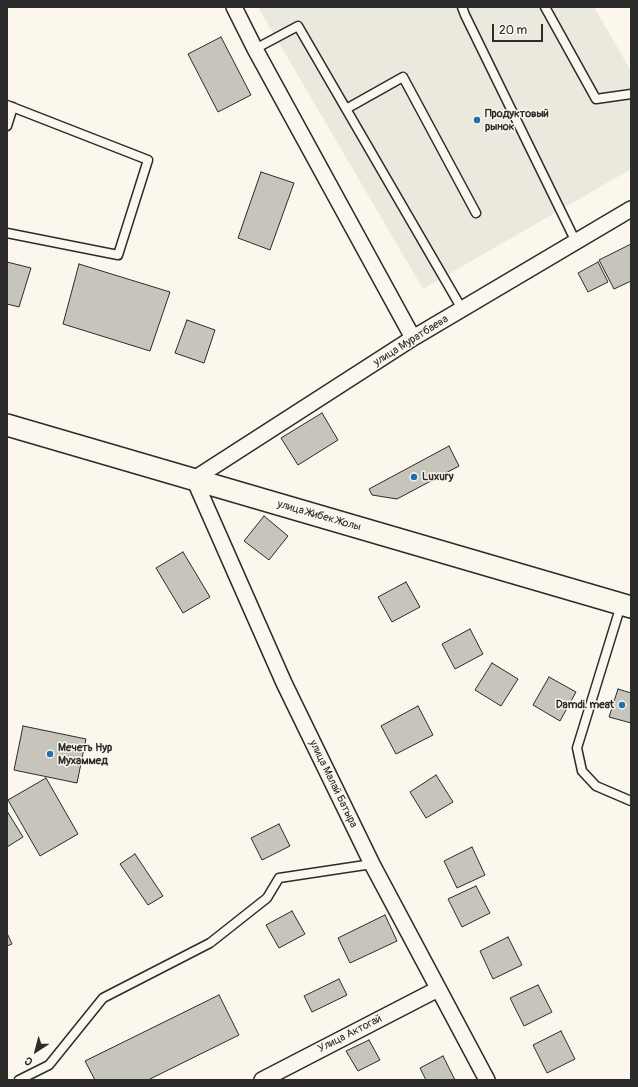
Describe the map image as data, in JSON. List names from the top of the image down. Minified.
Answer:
{"streets":{"main road":["улица Жибек Жолы"],"street":["улица Муратбаева","улица Малай Батыра","Улица Актогай"]},"crossings":[["улица Муратбаева","улица Жибек Жолы"],["улица Муратбаева","улица Малай Батыра"],["улица Жибек Жолы","улица Малай Батыра"],["улица Малай Батыра","Улица Актогай"]],"places":["Продуктовый рынок","Luxury","Damdi. meat","Мечеть Нур Мухаммед"],"scale_bar":"20 m","north":"bottom left"}
